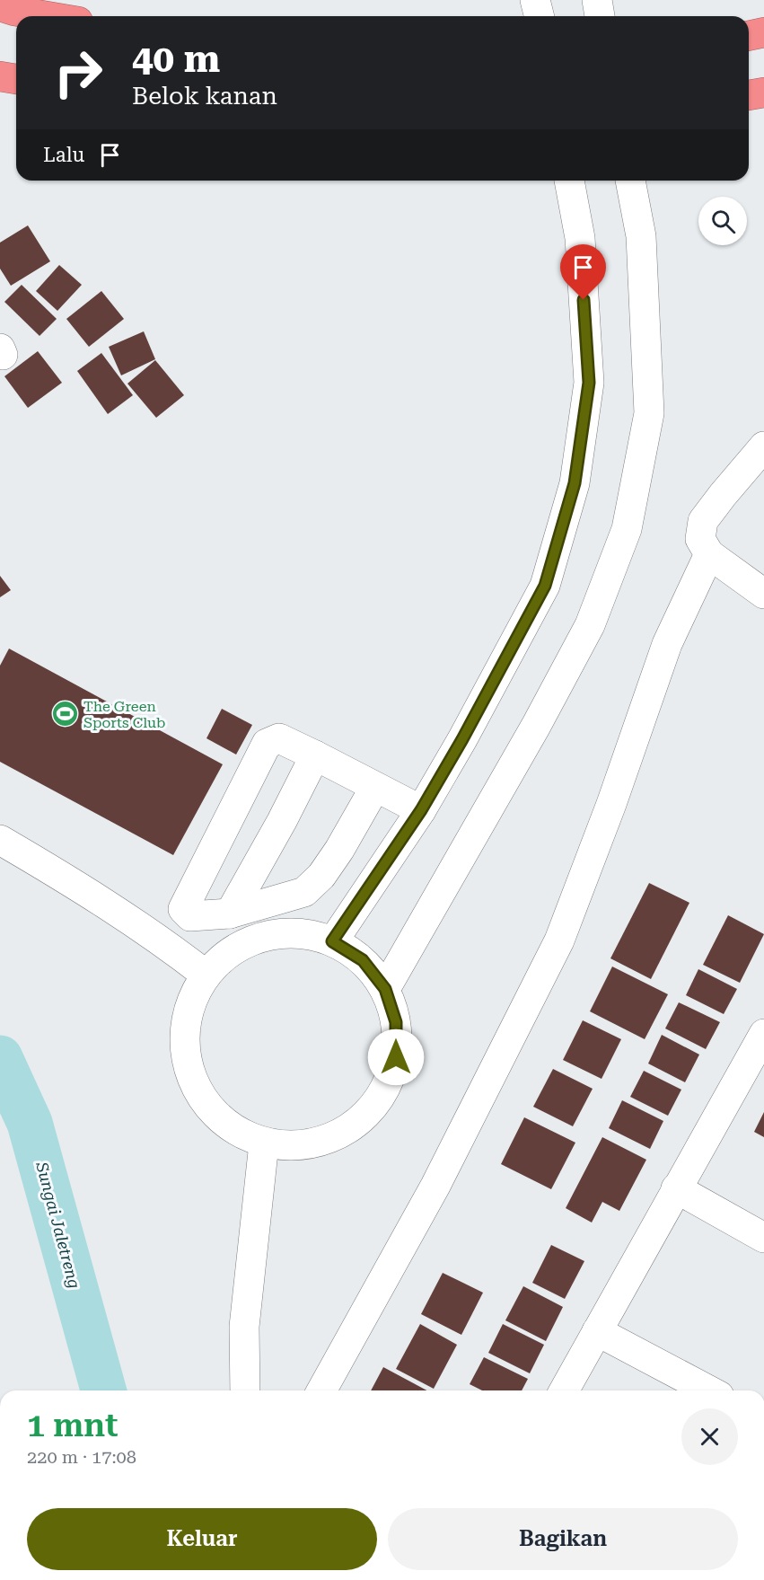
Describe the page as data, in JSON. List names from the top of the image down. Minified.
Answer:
{"water":["Sungai Jaletreng"],"places":{"sports":["The Green Sports Club"]},"page":{"turn":["40 m","Belok kanan"],"then":"Lalu","heading":["1 mnt","220 m · 17:08"],"buttons":["Keluar","Bagikan"]}}
